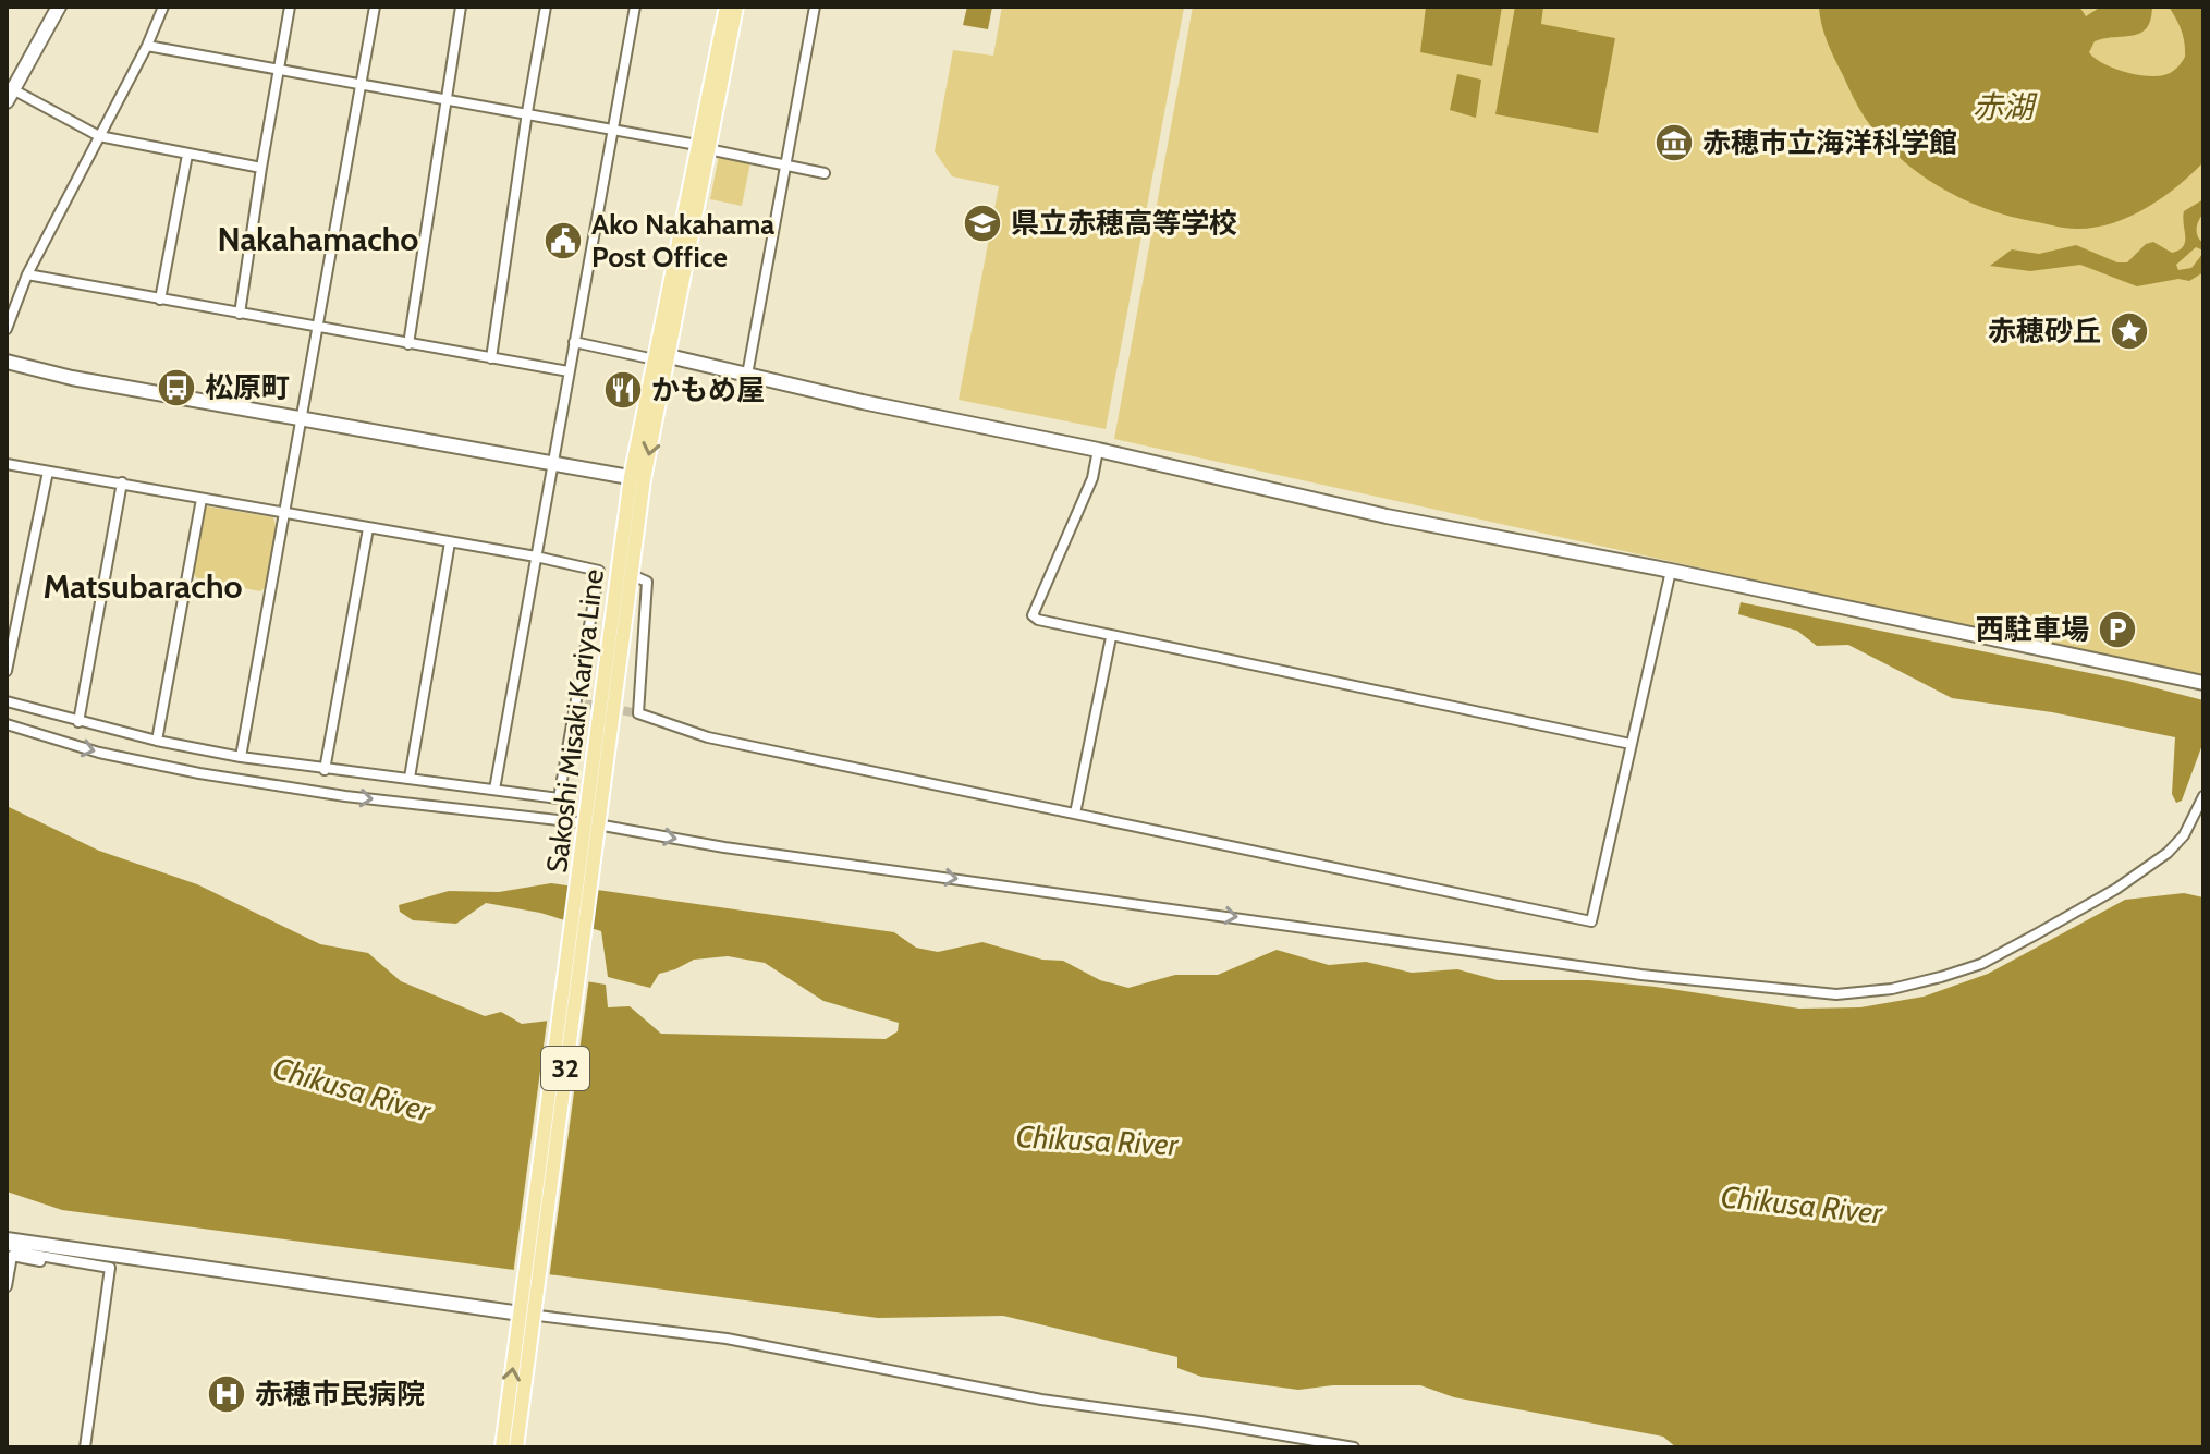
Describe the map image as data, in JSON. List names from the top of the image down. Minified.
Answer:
{"streets":{"main road":["Sakoshi Misaki Kariya Line","32"]},"districts":["Nakahamacho","Matsubaracho"],"water":["赤湖","Chikusa River"],"places":{"museum":["赤穂市立海洋科学館"],"school or university":["県立赤穂高等学校"],"public building":["Ako Nakahama Post Office"],"place":["赤穂砂丘"],"bus stop":["松原町"],"restaurant":["かもめ屋"],"parking":["西駐車場"],"hospital":["赤穂市民病院"]}}
